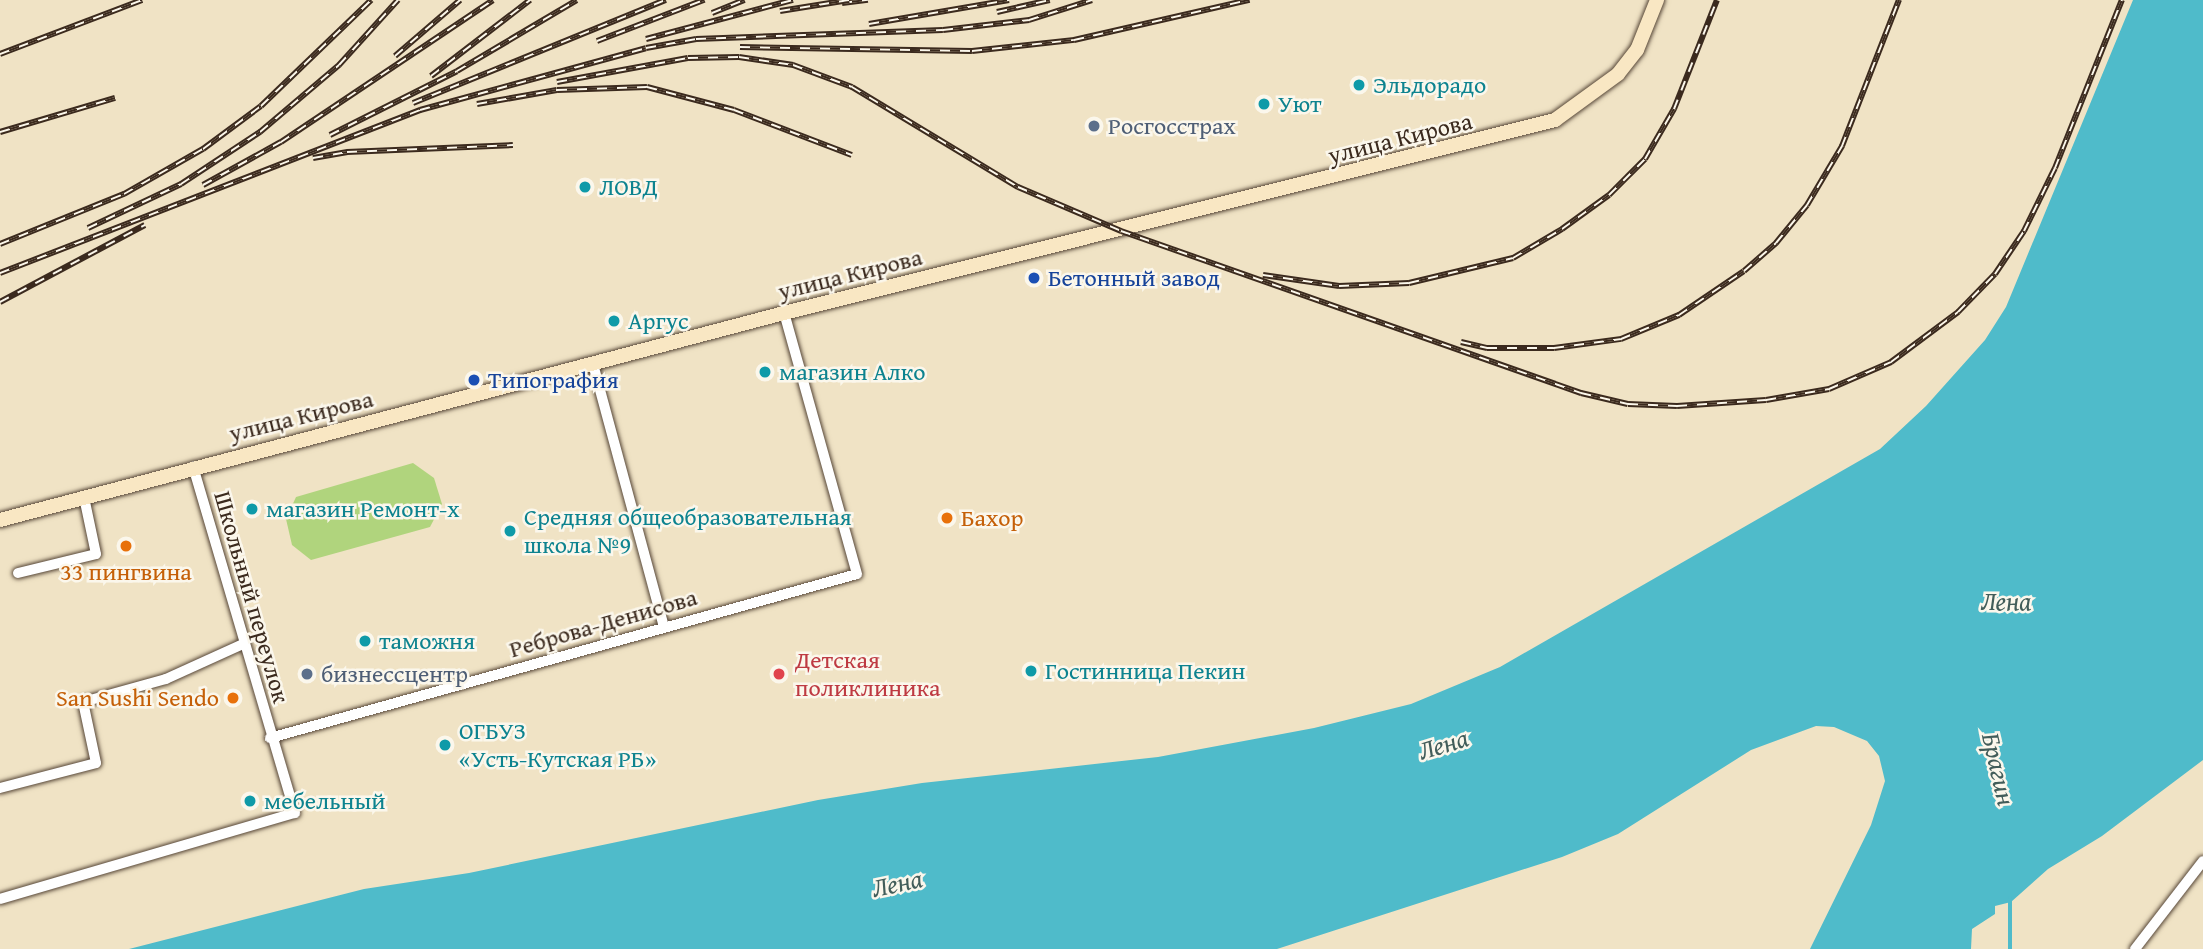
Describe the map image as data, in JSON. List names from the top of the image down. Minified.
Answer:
{"streets":{"main road":["улица Кирова"],"street":["Школьный переулок","Реброва-Денисова"]},"crossings":[["улица Кирова","Школьный переулок"],["улица Кирова","Реброва-Денисова"],["Школьный переулок","Реброва-Денисова"]],"water":["Лена","Брагин"],"places":["Эльдорадо","Уют","Росгосстрах","ЛОВД","Бетонный завод","Аргус","магазин Алко","Типография","магазин Ремонт-х","Бахор","Средняя общеобразовательная школа №9","33 пингвина","таможня","Гостинница Пекин","бизнессцентр","Детская поликлиника","San Sushi Sendo","ОГБУЗ «Усть-Кутская РБ»","мебельный"]}
